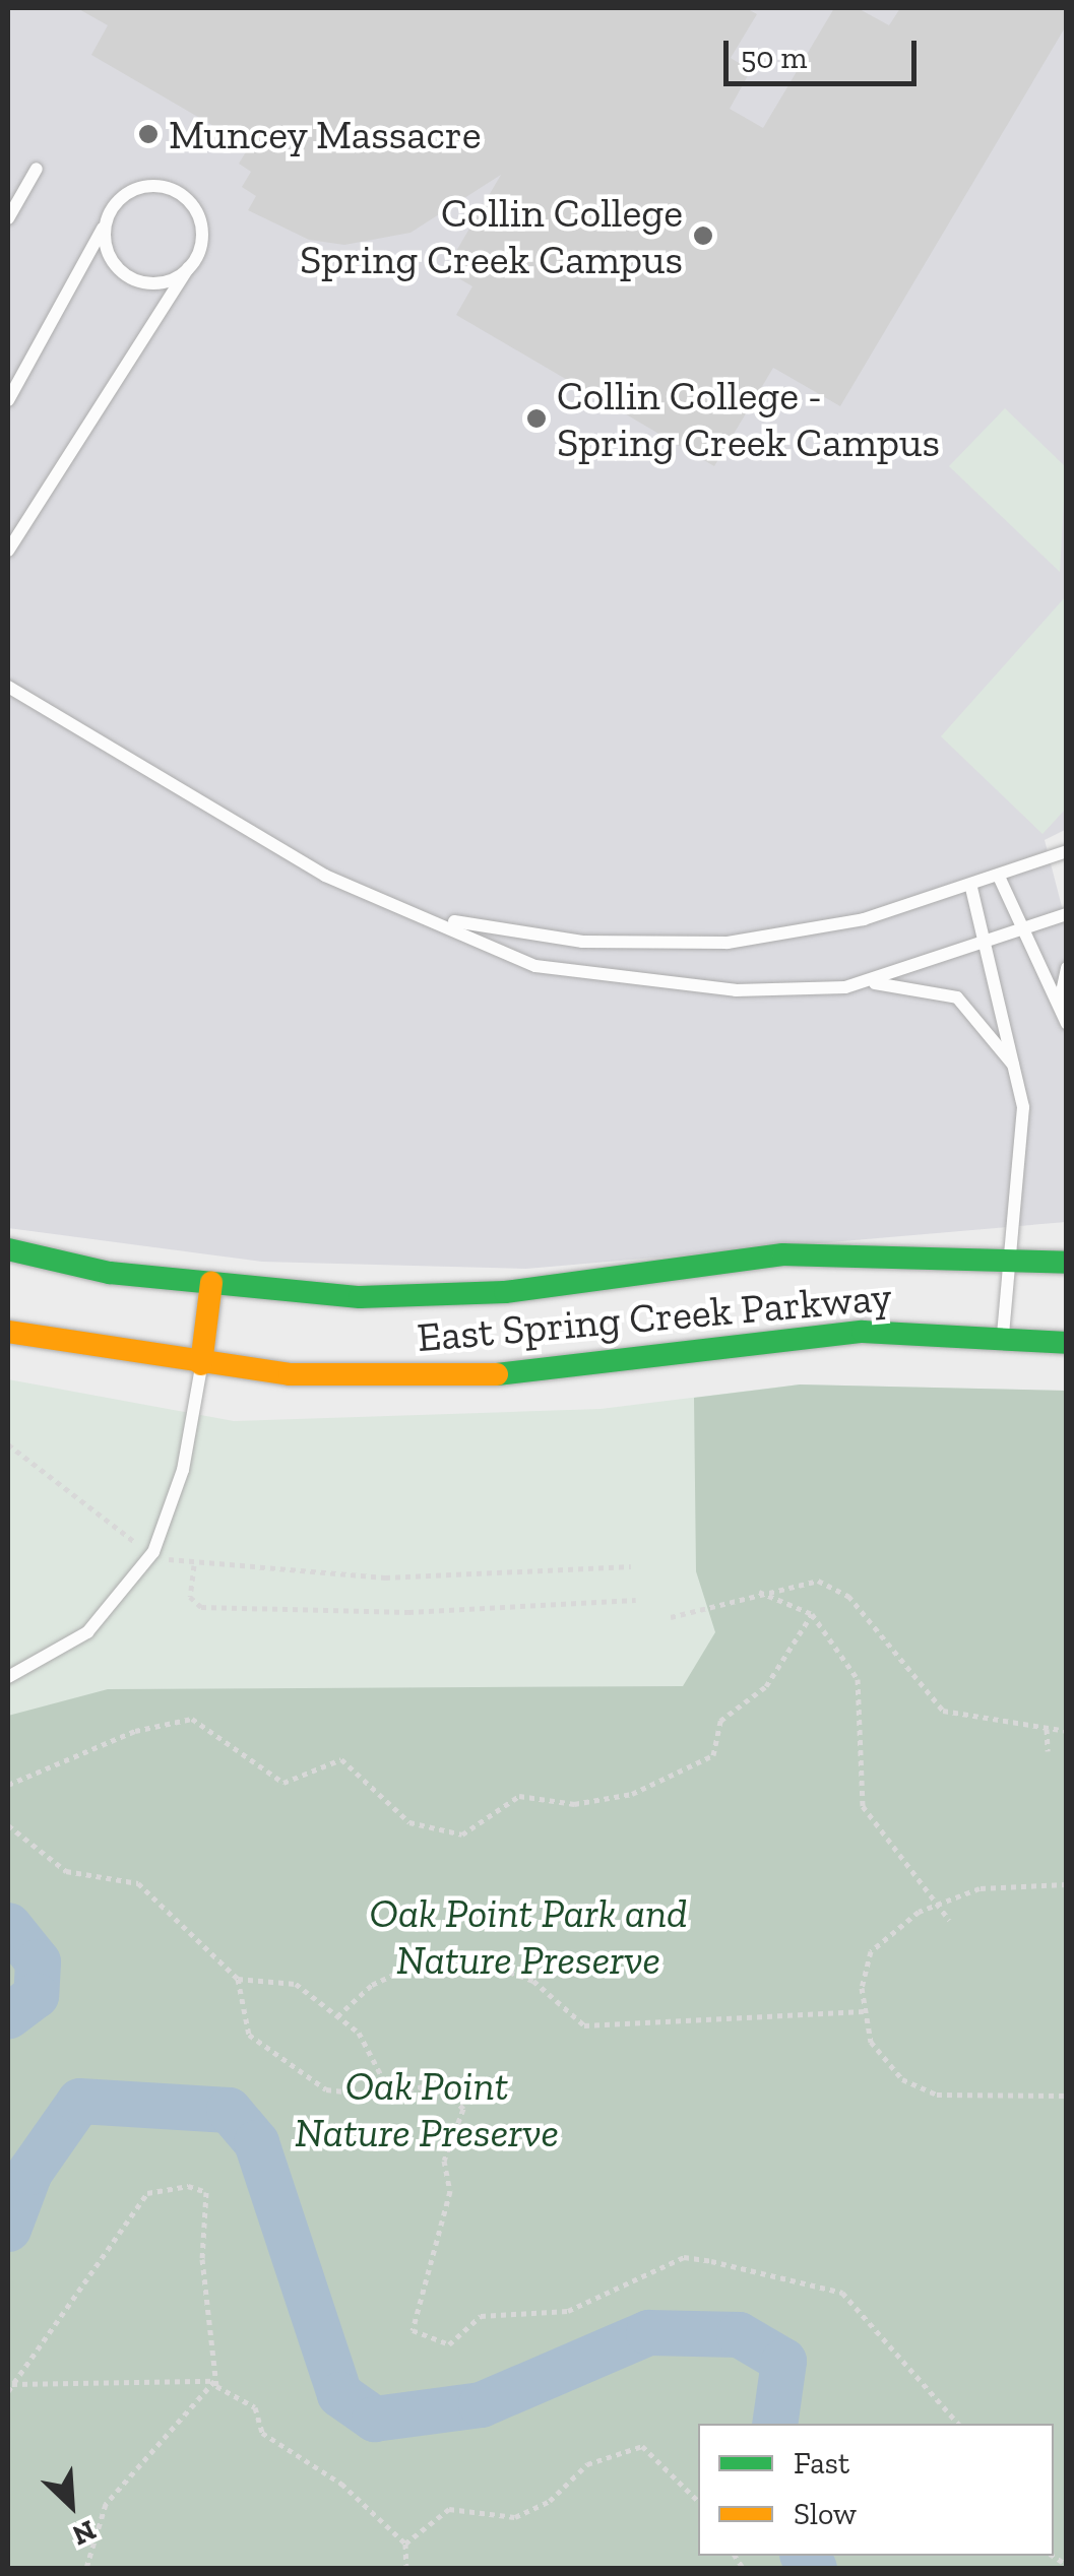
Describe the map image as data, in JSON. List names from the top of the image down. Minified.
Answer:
{"streets":{"main road":["East Spring Creek Parkway"]},"parks":["Oak Point Park and Nature Preserve","Oak Point Nature Preserve"],"places":["Muncey Massacre","Collin College Spring Creek Campus","Collin College - Spring Creek Campus"],"legend":["Fast","Slow"],"scale_bar":"50 m","north":"bottom right"}
